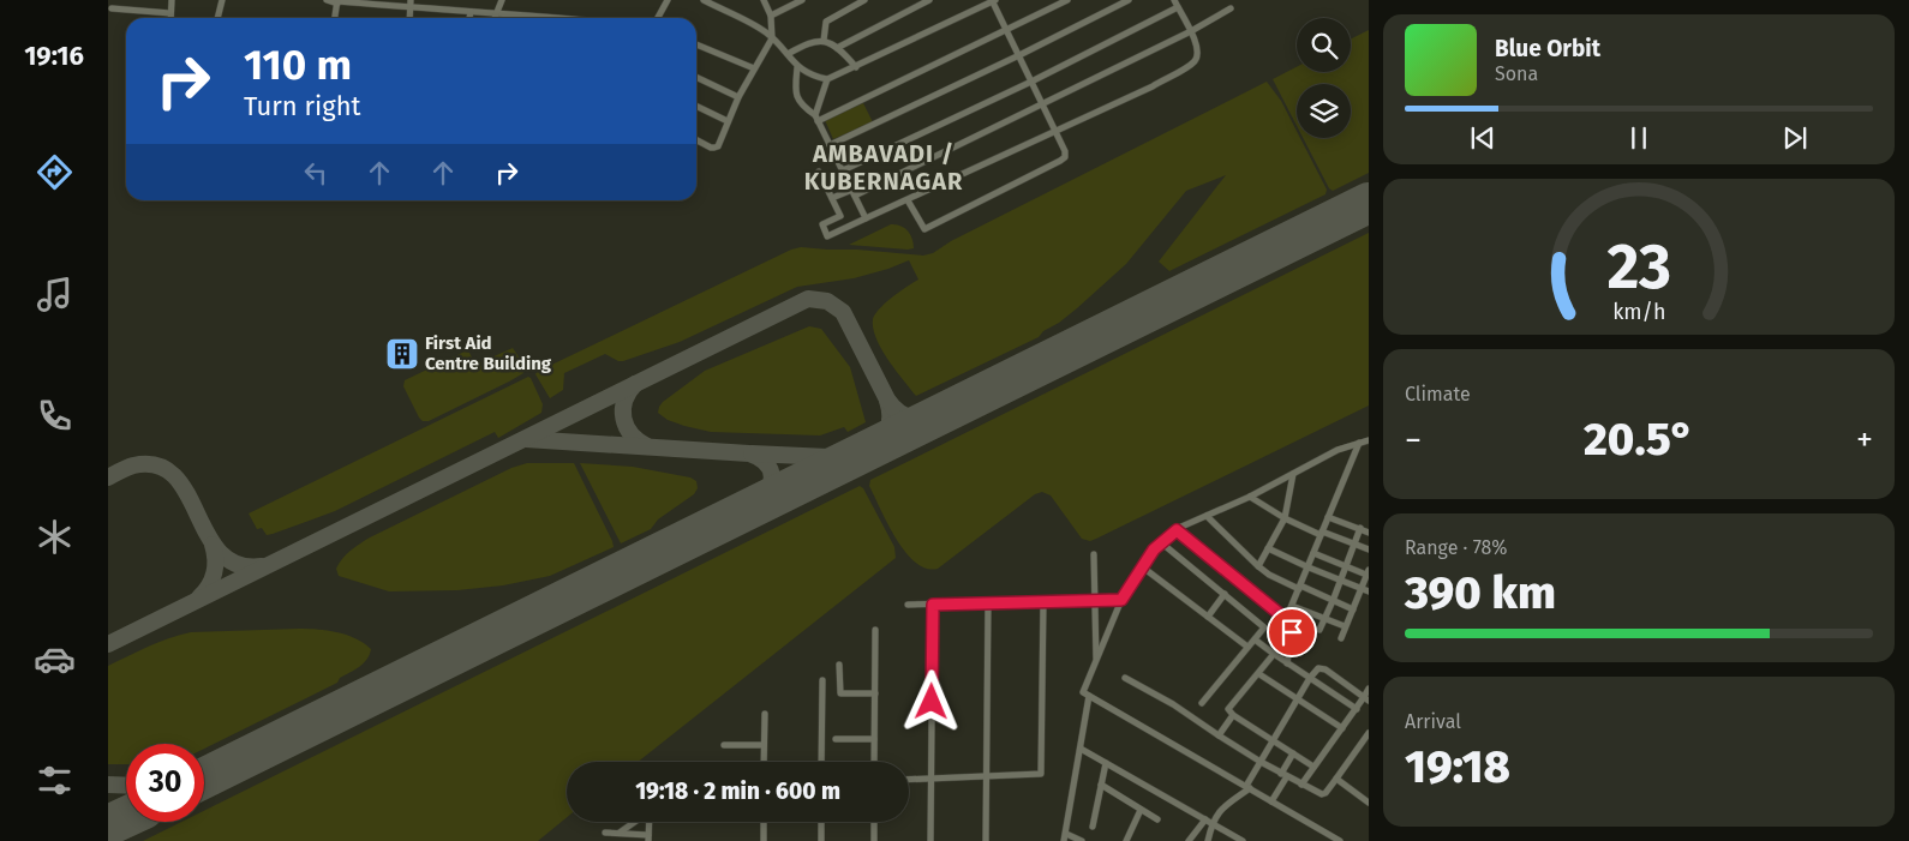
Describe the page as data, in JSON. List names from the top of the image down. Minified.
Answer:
{"districts":["AMBAVADI / KUBERNAGAR"],"places":{"building":["First Aid Centre Building"]},"page":{"tabs":"19:16","turn":["110 m","Turn right"],"song":["Blue Orbit","Sona"],"tile":["Climate",["Range · 78%","390 km"],["Arrival","19:18"]],"heat":["−","20.5°","+"],"limit":"30","trip":"19:18 · 2 min · 600 m","gauge":["23","km/h"]}}
